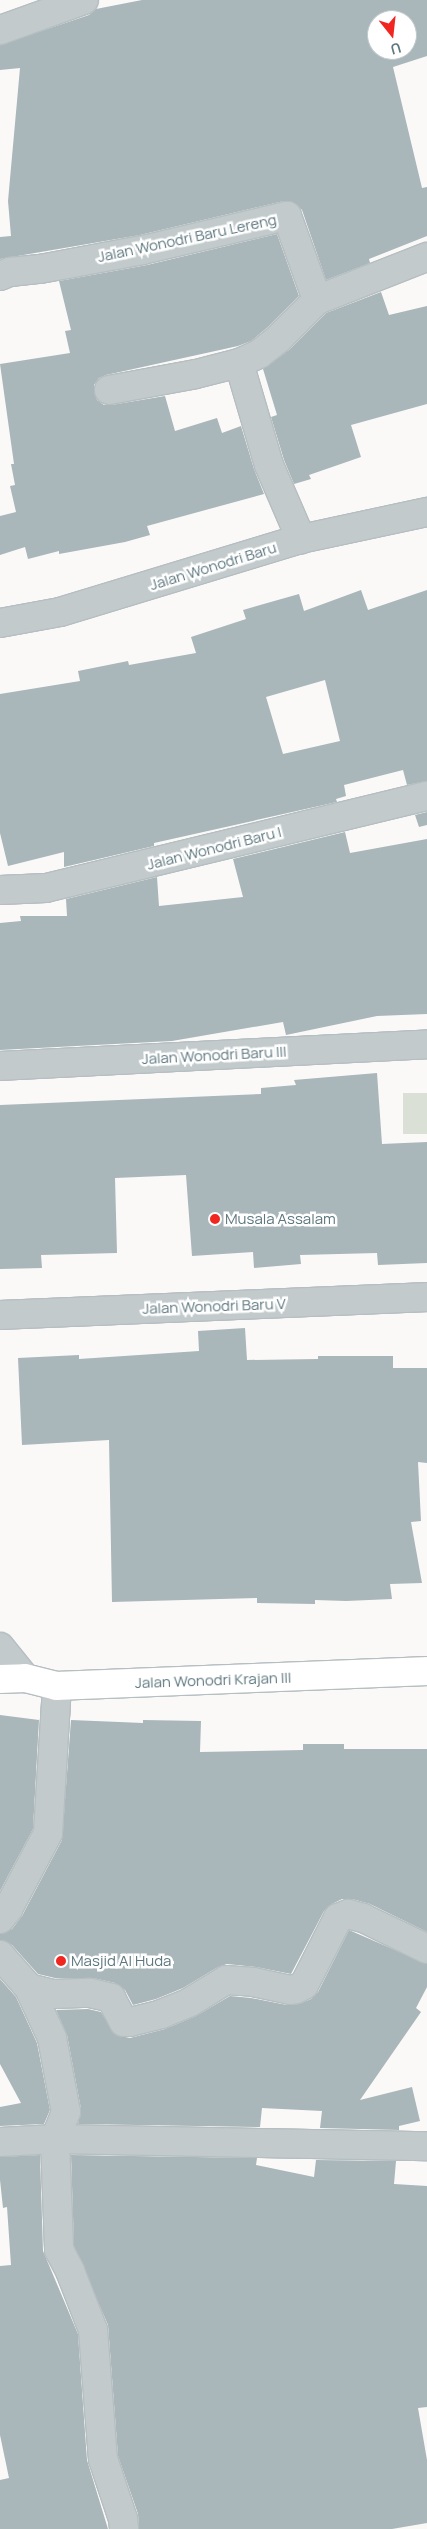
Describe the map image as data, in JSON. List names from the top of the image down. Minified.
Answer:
{"streets":{"main road":["Jalan Wonodri Krajan III"],"street":["Jalan Wonodri Baru Lereng","Jalan Wonodri Baru","Jalan Wonodri Baru I","Jalan Wonodri Baru III","Jalan Wonodri Baru V"]},"places":["Musala Assalam","Masjid Al Huda"],"north":"bottom"}
